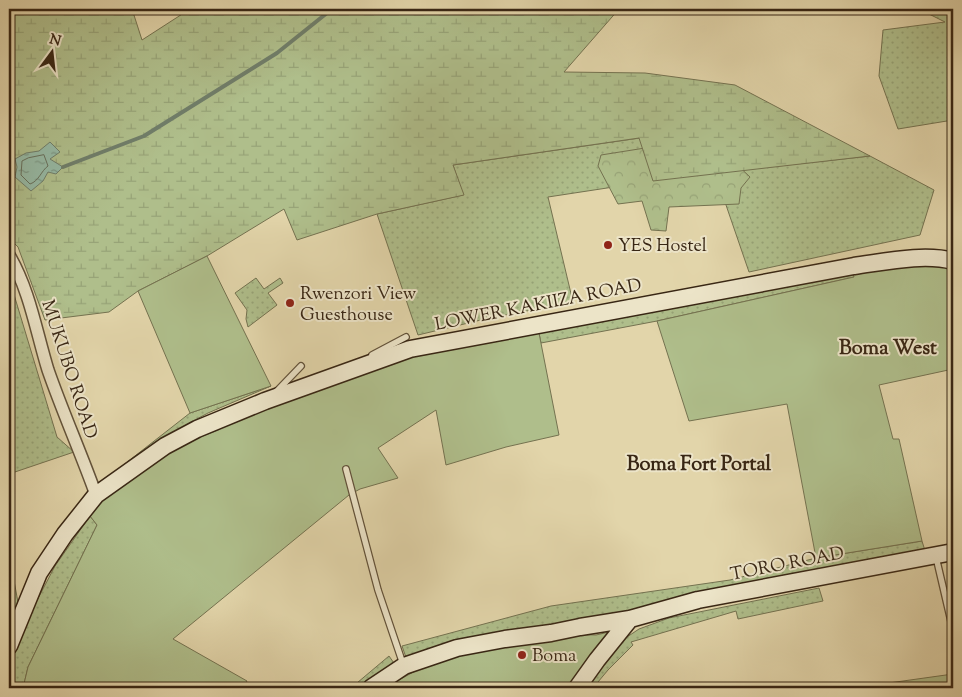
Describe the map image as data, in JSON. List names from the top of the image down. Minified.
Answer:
{"streets":{"main road":["LOWER KAKIIZA ROAD","TORO ROAD"],"street":["MUKUBO ROAD"]},"crossings":[["LOWER KAKIIZA ROAD","MUKUBO ROAD"]],"districts":["Boma West","Boma Fort Portal"],"places":["YES Hostel","Rwenzori View Guesthouse","Boma"],"north":"top"}
